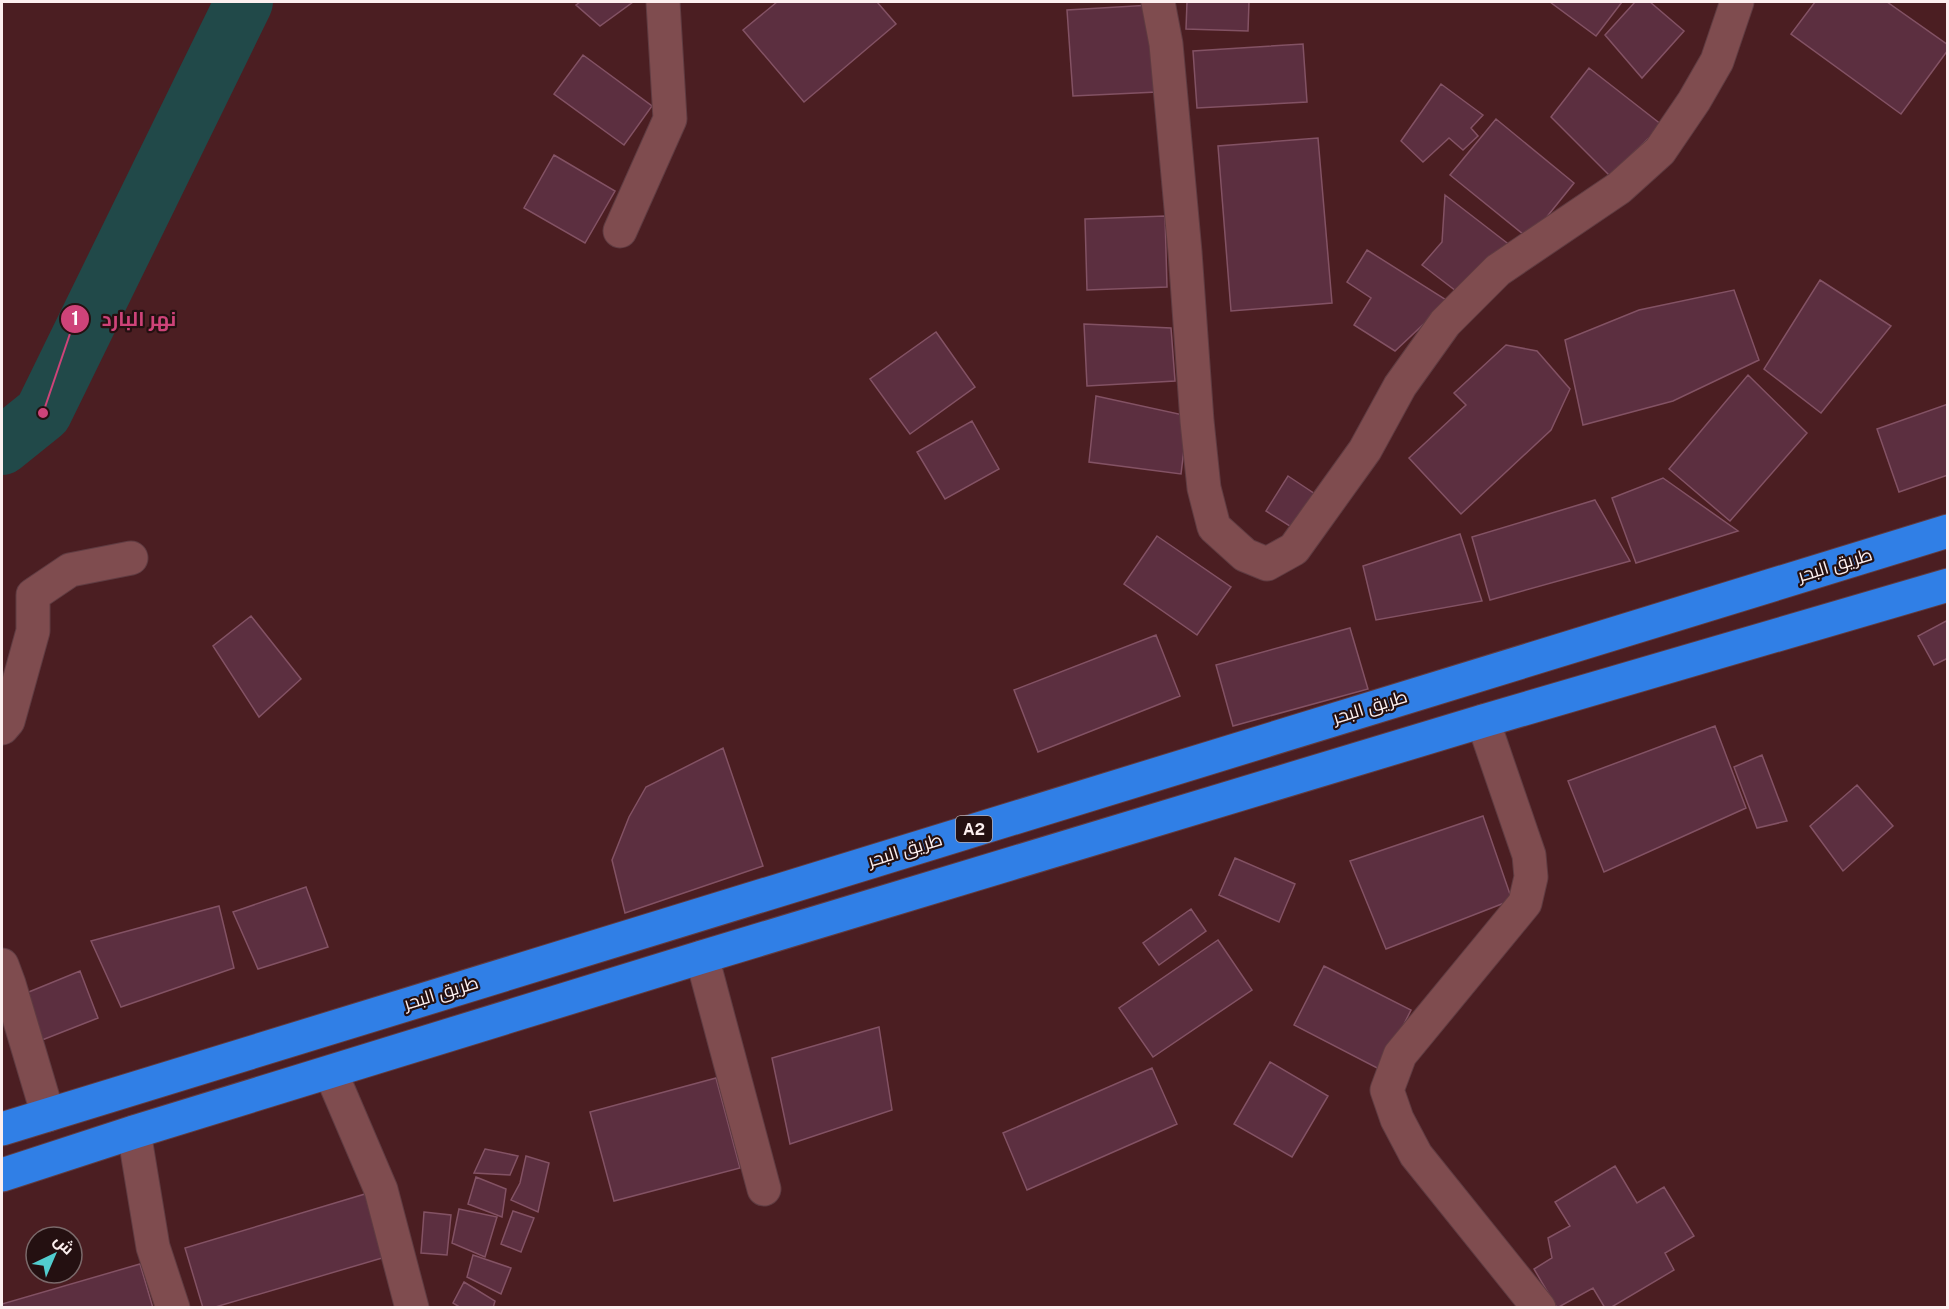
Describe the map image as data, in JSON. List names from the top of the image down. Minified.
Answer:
{"streets":{"highway":["طريق البحر","A2"]},"places":["نهر البارد"],"north":"top right"}
